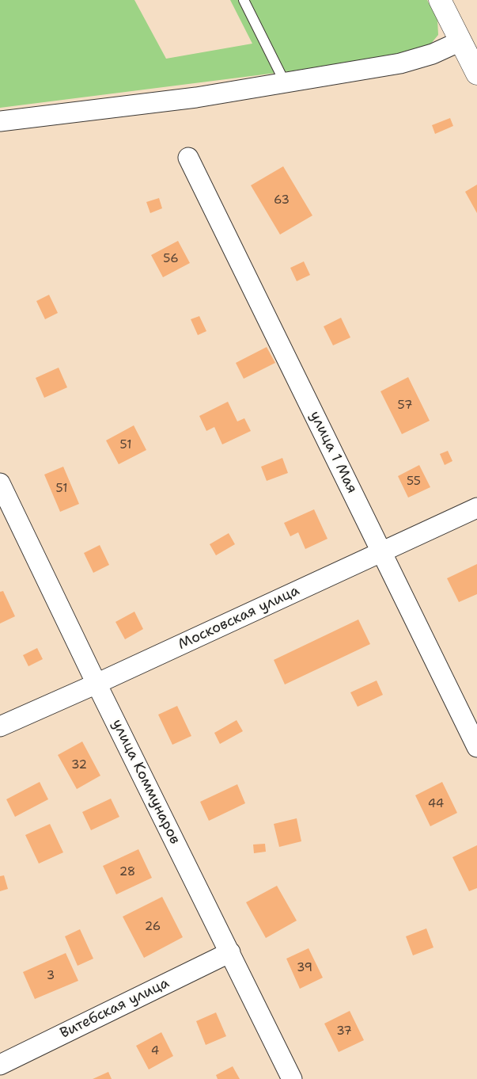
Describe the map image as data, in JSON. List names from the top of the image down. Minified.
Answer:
{"streets":{"street":["улица 1 Мая","Московская улица","улица Коммунаров","Витебская улица"]},"crossings":[["улица 1 Мая","Московская улица"],["Московская улица","улица Коммунаров"],["улица Коммунаров","Витебская улица"]],"house_numbers":["63","56","57","51","55","51","32","44","28","26","39","3","37","4"]}
